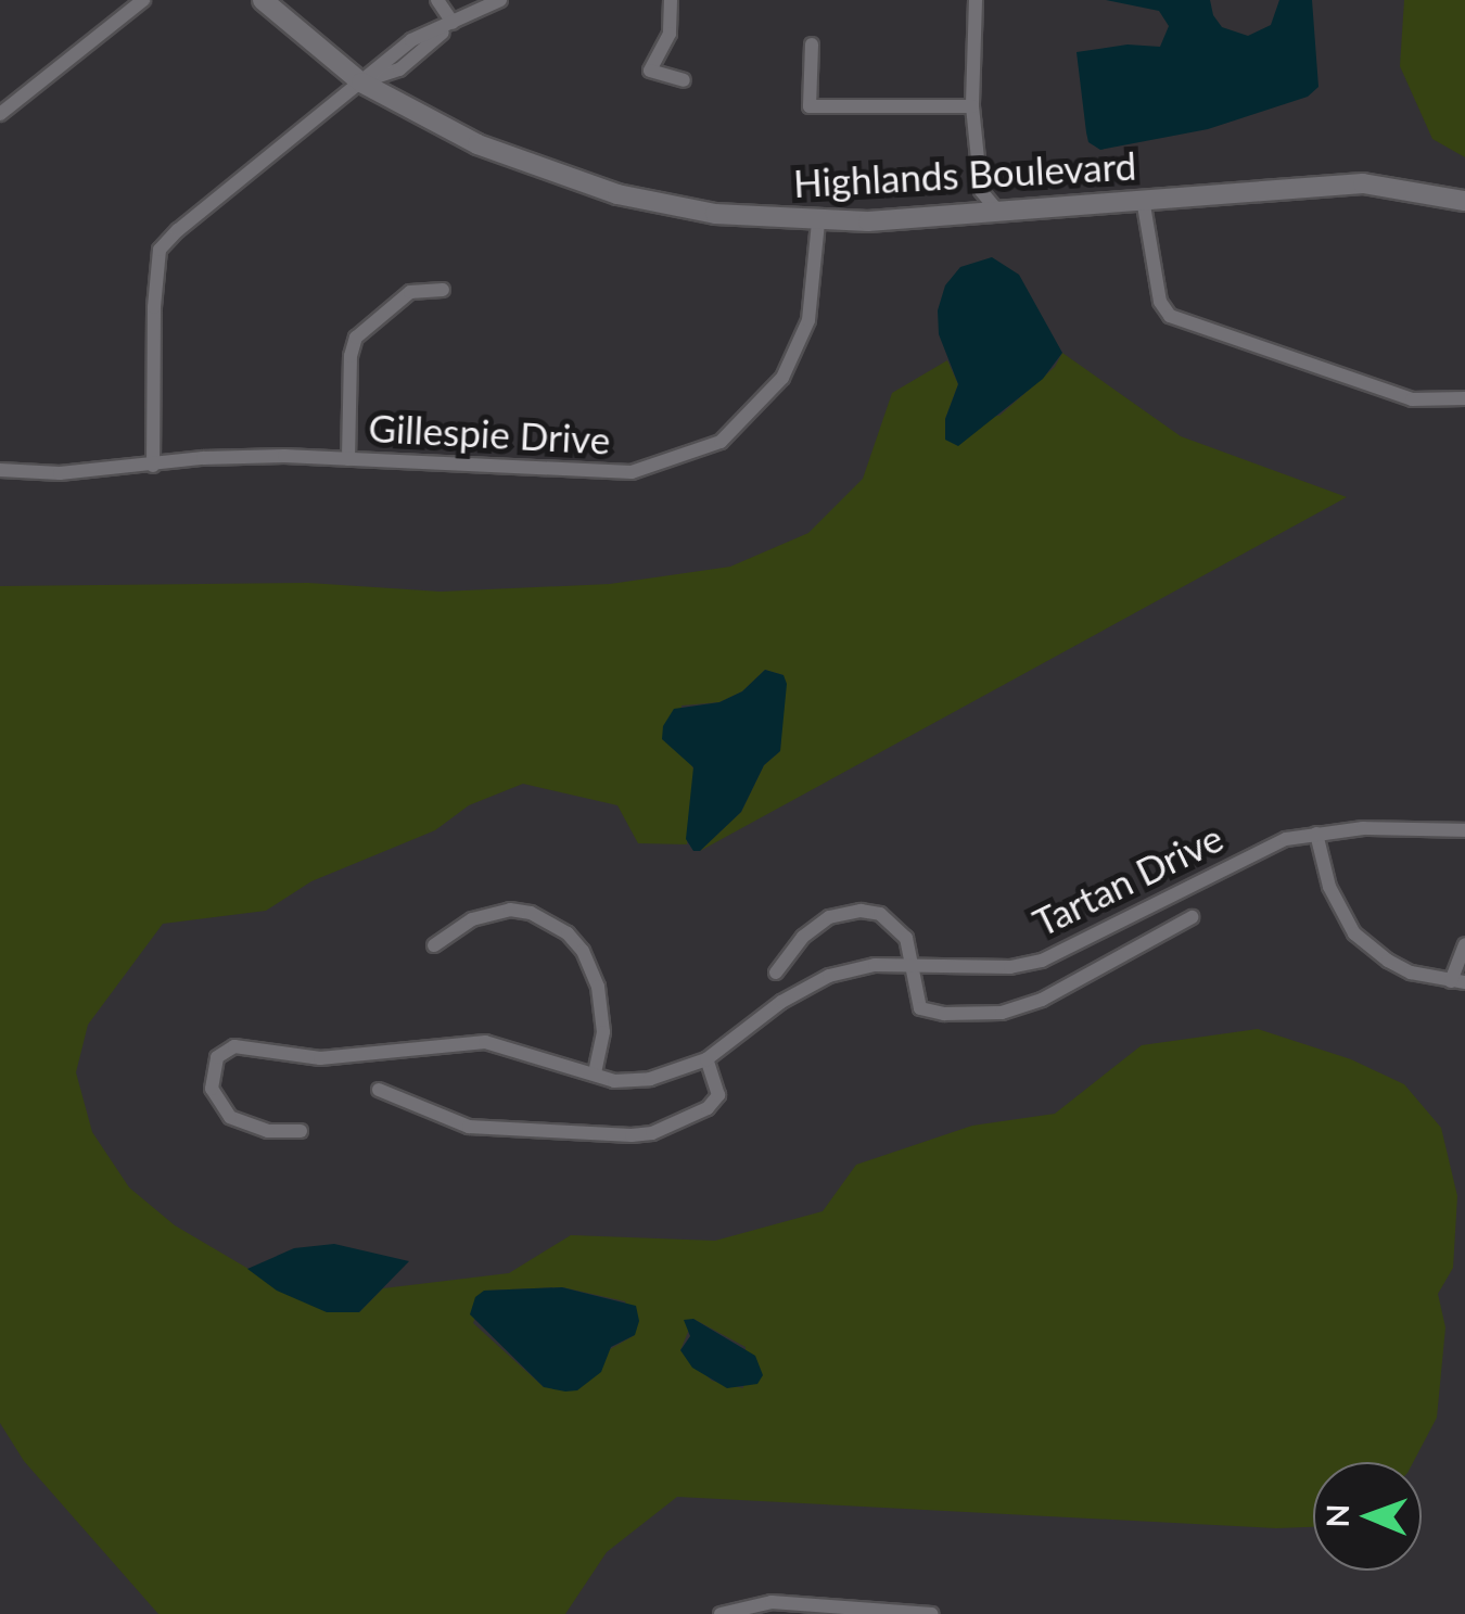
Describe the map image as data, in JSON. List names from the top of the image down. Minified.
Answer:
{"streets":{"street":["Highlands Boulevard","Gillespie Drive","Tartan Drive"]},"crossings":[["Highlands Boulevard","Gillespie Drive"]],"north":"left"}
